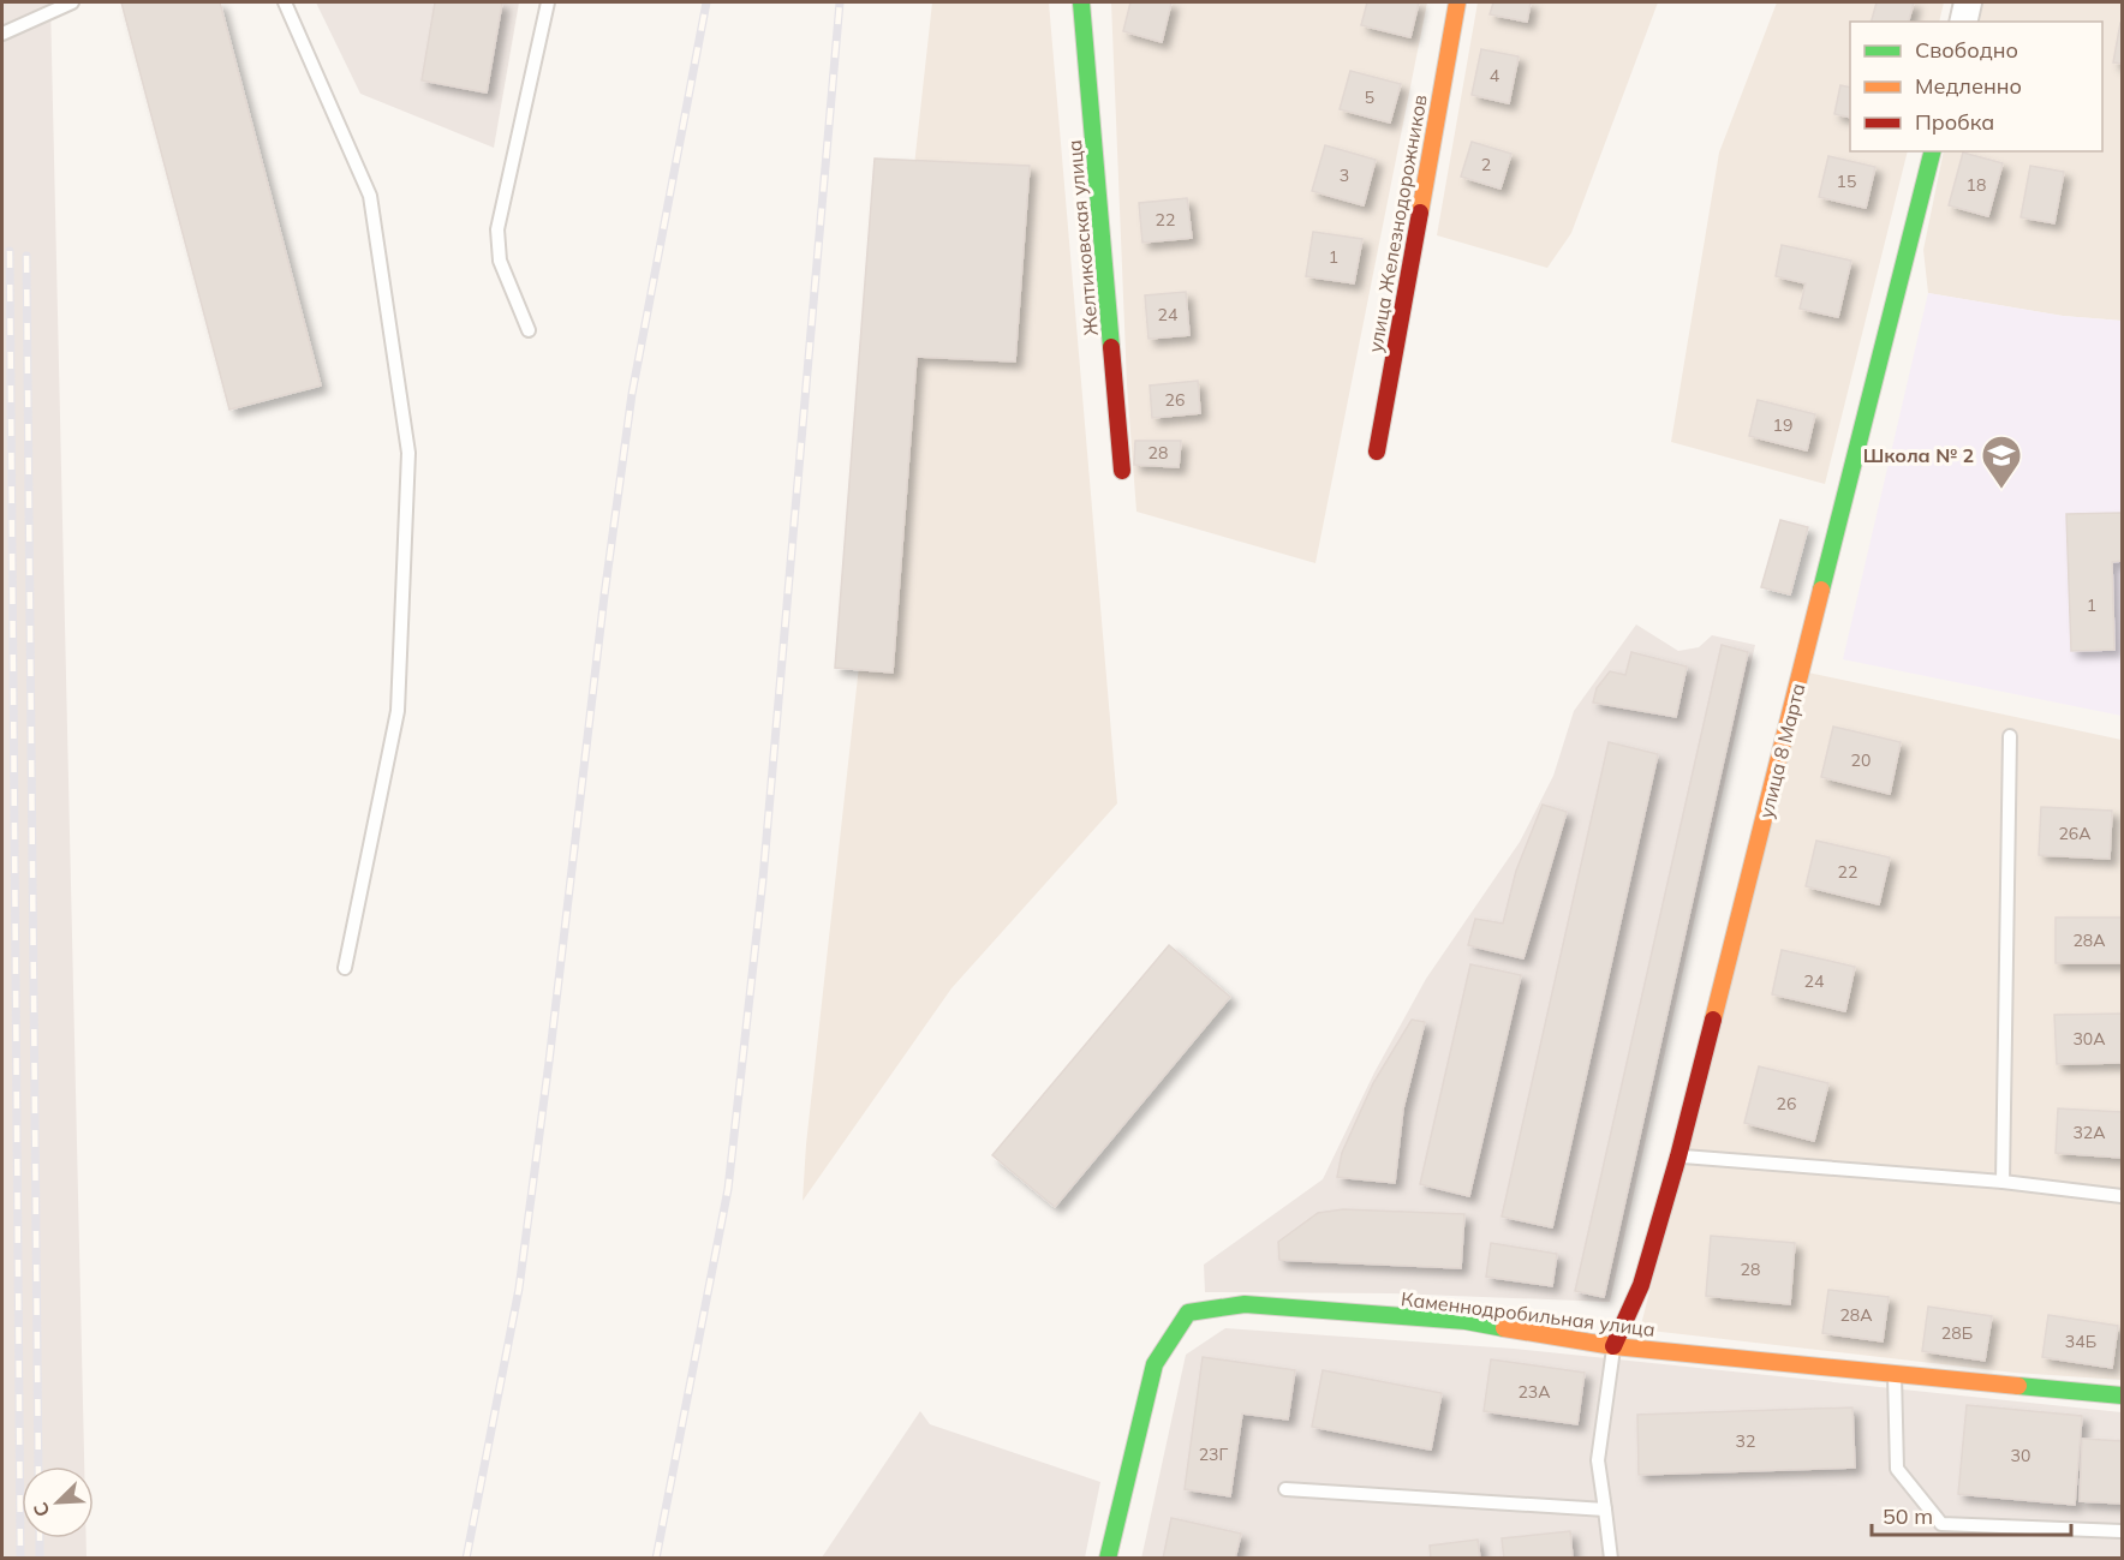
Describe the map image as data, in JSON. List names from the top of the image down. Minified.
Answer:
{"streets":{"street":["улица Железнодорожников","Желтиковская улица","улица 8 Марта","Каменнодробильная улица"]},"crossings":[["улица 8 Марта","Каменнодробильная улица"]],"places":{"school or university":["Школа № 2"]},"house_numbers":["4","5","2","3","15","18","22","1","24","26","19","28","1","20","26А","22","28А","24","30А","26","32А","28","28А","28Б","34Б","23А","32","23Г","30"],"legend":["Свободно","Медленно","Пробка"],"scale_bar":"50 m","north":"bottom left"}
